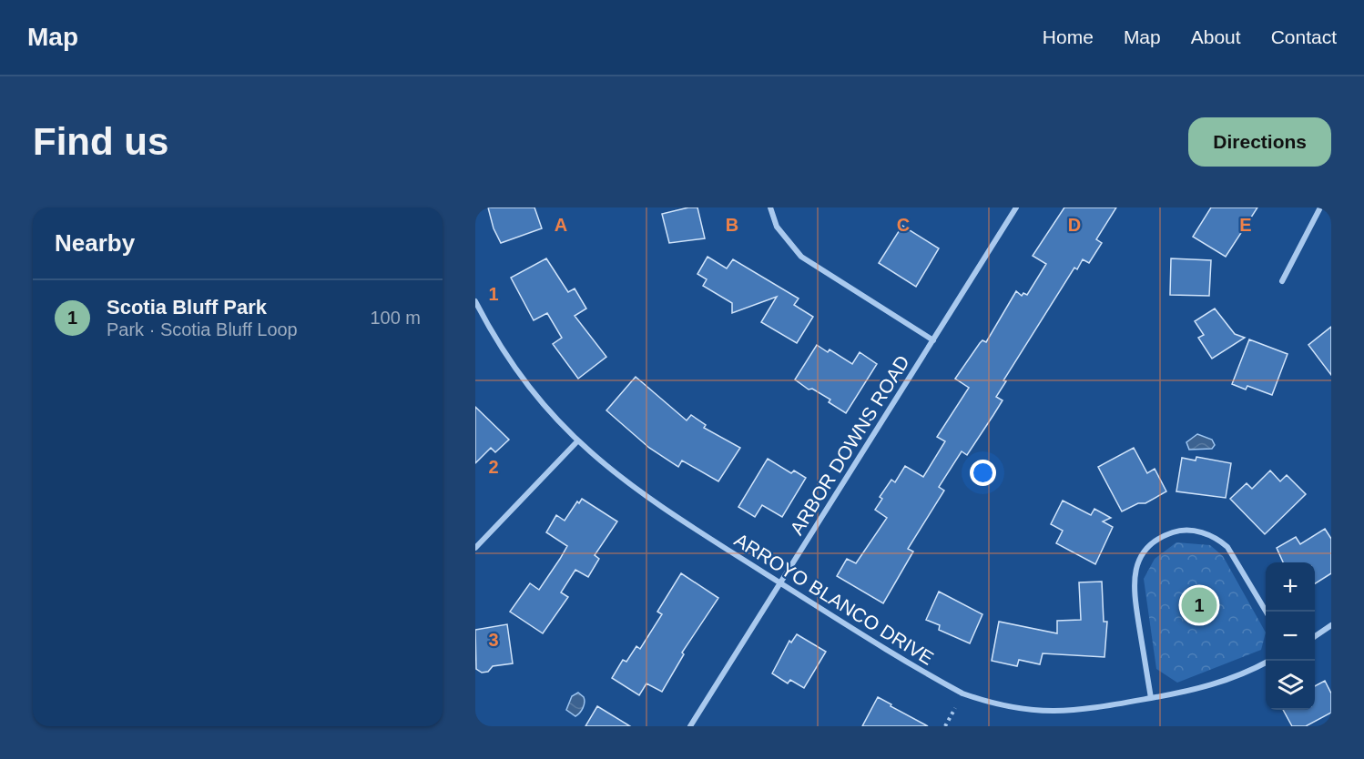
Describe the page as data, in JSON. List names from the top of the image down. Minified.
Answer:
{"streets":{"street":["ARBOR DOWNS ROAD","ARROYO BLANCO DRIVE"]},"crossings":[["ARBOR DOWNS ROAD","ARROYO BLANCO DRIVE"]],"page":{"header":"Map","nav":["Home","Map","About","Contact"],"buttons":"Directions","title":"Find us","heading":"Nearby","list":[{"mark":"1","name":"Scotia Bluff Park","note":"Park · Scotia Bluff Loop","value":"100 m"}],"map_buttons":["+","−"],"pins":"1"},"grid":{"columns":["A","B","C","D","E"],"rows":["1","2","3"]}}
